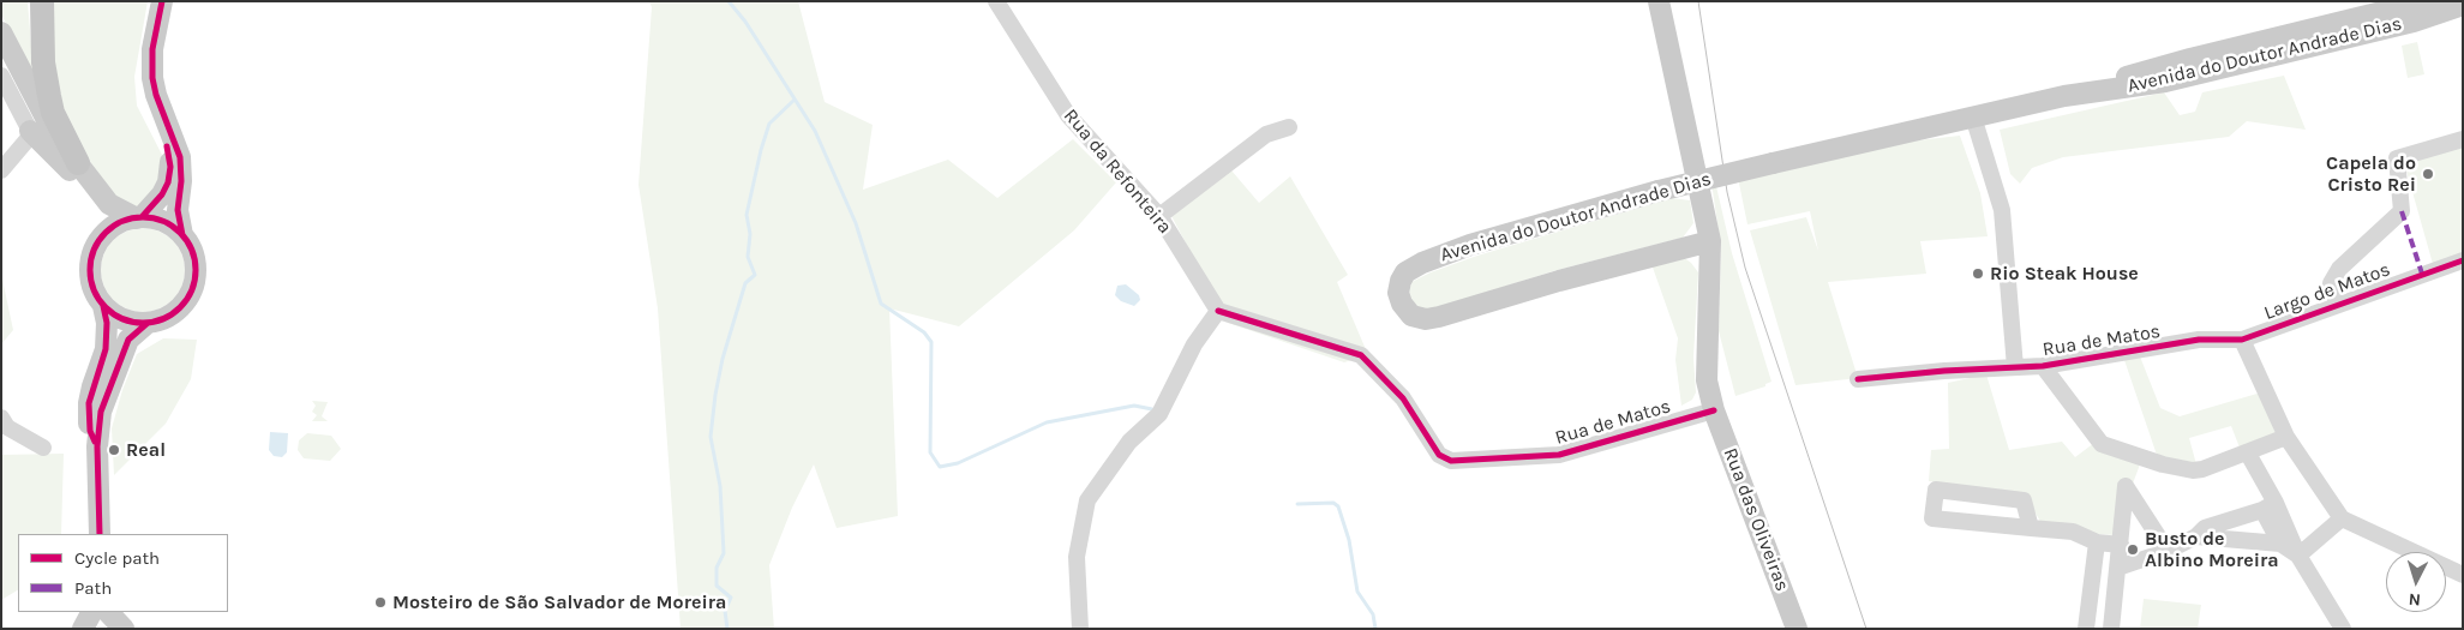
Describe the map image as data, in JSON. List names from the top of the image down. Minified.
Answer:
{"streets":{"main road":["Avenida do Doutor Andrade Dias","Rua das Oliveiras"],"street":["Rua da Refonteira","Largo de Matos","Rua de Matos"]},"crossings":[["Avenida do Doutor Andrade Dias","Rua das Oliveiras"],["Rua da Refonteira","Rua de Matos"],["Largo de Matos","Rua de Matos"],["Rua de Matos","Rua das Oliveiras"]],"places":["Capela do Cristo Rei","Rio Steak House","Real","Busto de Albino Moreira","Mosteiro de São Salvador de Moreira"],"legend":["Cycle path","Path"],"north":"bottom"}
